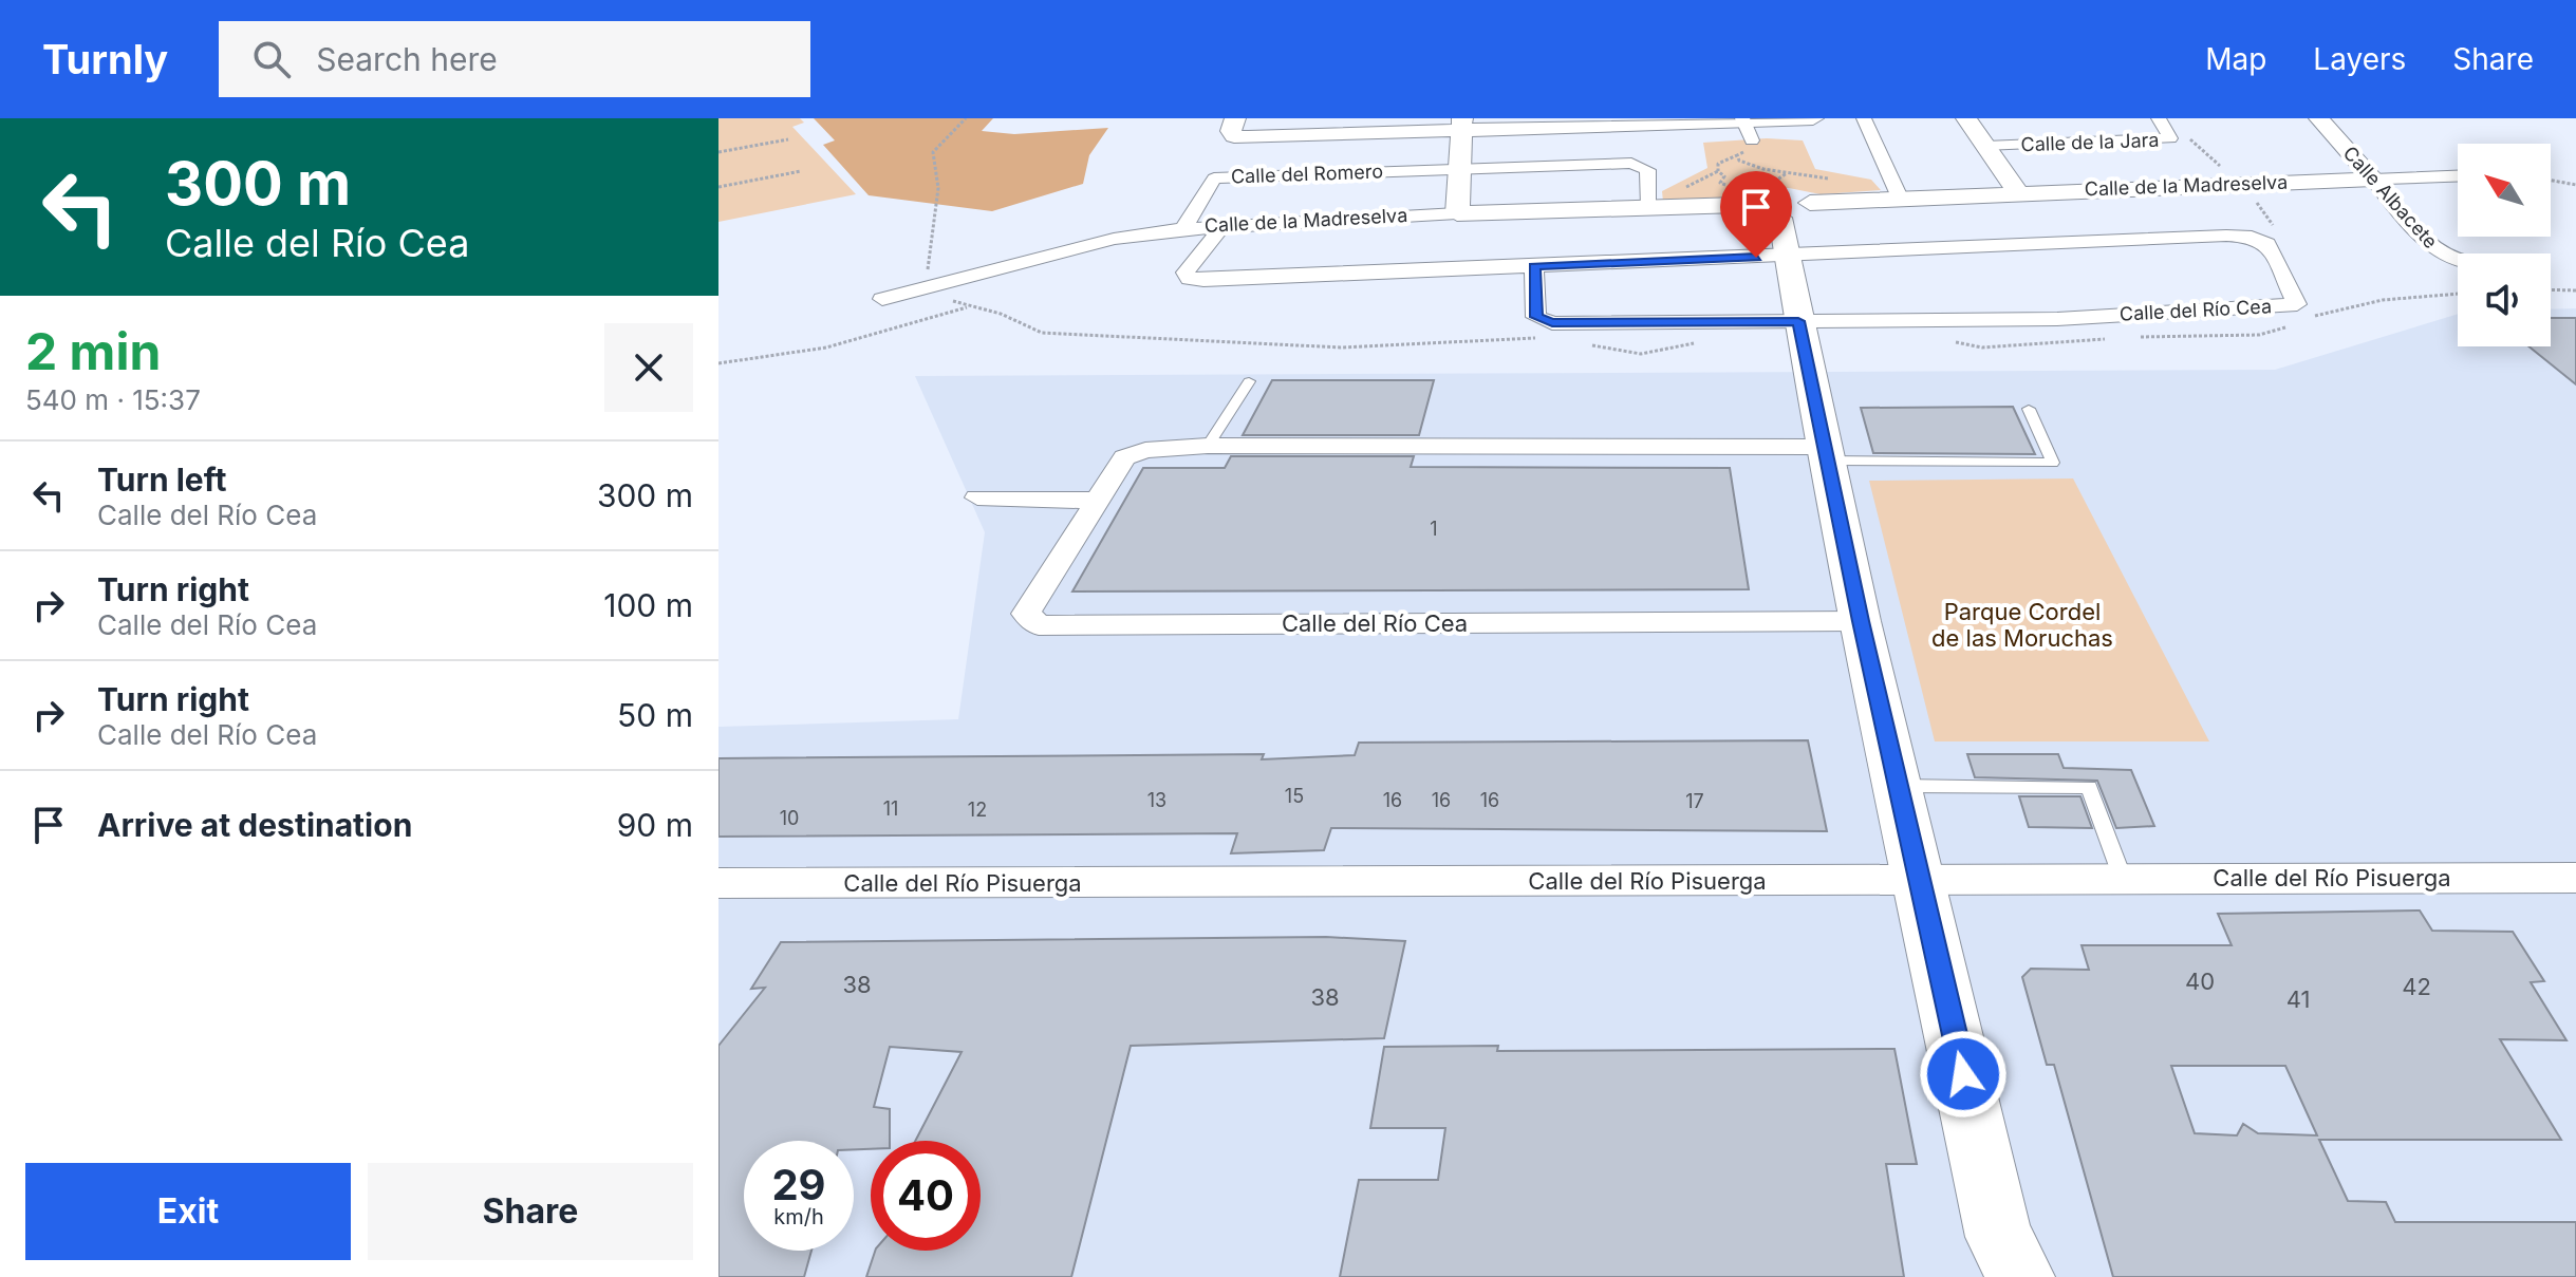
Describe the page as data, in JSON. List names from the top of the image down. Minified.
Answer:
{"streets":{"street":["Calle de la Jara","Calle del Romero","Calle de la Madreselva","Calle Albacete","Calle del Río Cea","Calle del Río Pisuerga"]},"crossings":[["Calle de la Jara","Calle de la Madreselva"],["Calle del Romero","Calle de la Madreselva"],["Calle de la Madreselva","Calle Albacete"],["Calle de la Madreselva","Calle del Río Cea"]],"parks":["Parque Cordel de las Moruchas"],"house_numbers":["1","15","13","16","16","16","17","11","12","10","40","38","42","38","41"],"north":"top left","page":{"header":"Turnly","search":"Search here","nav":["Map","Layers","Share"],"turn":["300 m","Calle del Río Cea"],"heading":["2 min","540 m · 15:37"],"list":[{"name":"Turn left","note":"Calle del Río Cea","value":"300 m"},{"name":"Turn right","note":"Calle del Río Cea","value":"100 m"},{"name":"Turn right","note":"Calle del Río Cea","value":"50 m"},{"name":"Arrive at destination","value":"90 m"}],"speed":"29 km/h","limit":"40","buttons":["Exit","Share"]}}
